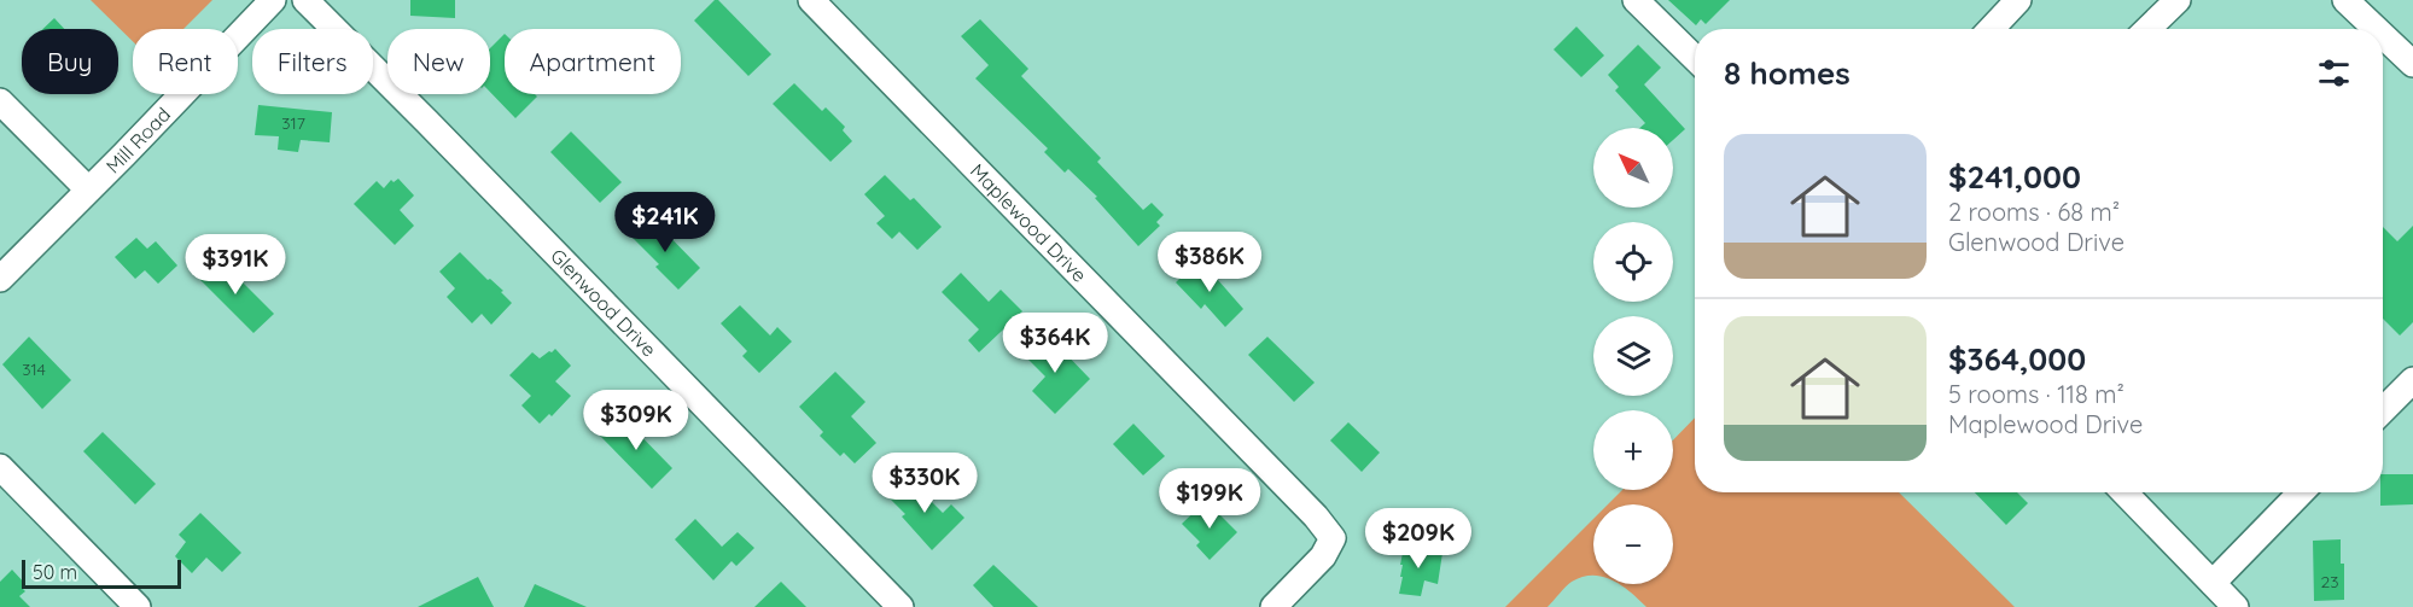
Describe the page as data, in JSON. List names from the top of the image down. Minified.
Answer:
{"streets":{"street":["Mill Road","Maplewood Drive","Glenwood Drive"]},"house_numbers":["317","314","23"],"scale_bar":"50 m","north":"top left","page":{"chip":["Buy","Rent","Filters","New","Apartment"],"heading":"8 homes","list":[{"name":"$241,000","note":"2 rooms · 68 m² · Glenwood Drive"},{"name":"$364,000","note":"5 rooms · 118 m² · Maplewood Drive"}],"map_buttons":["+","−"],"price":["$241K","$386K","$391K","$364K","$309K","$330K","$199K","$209K"],"scale":"50 m"}}
